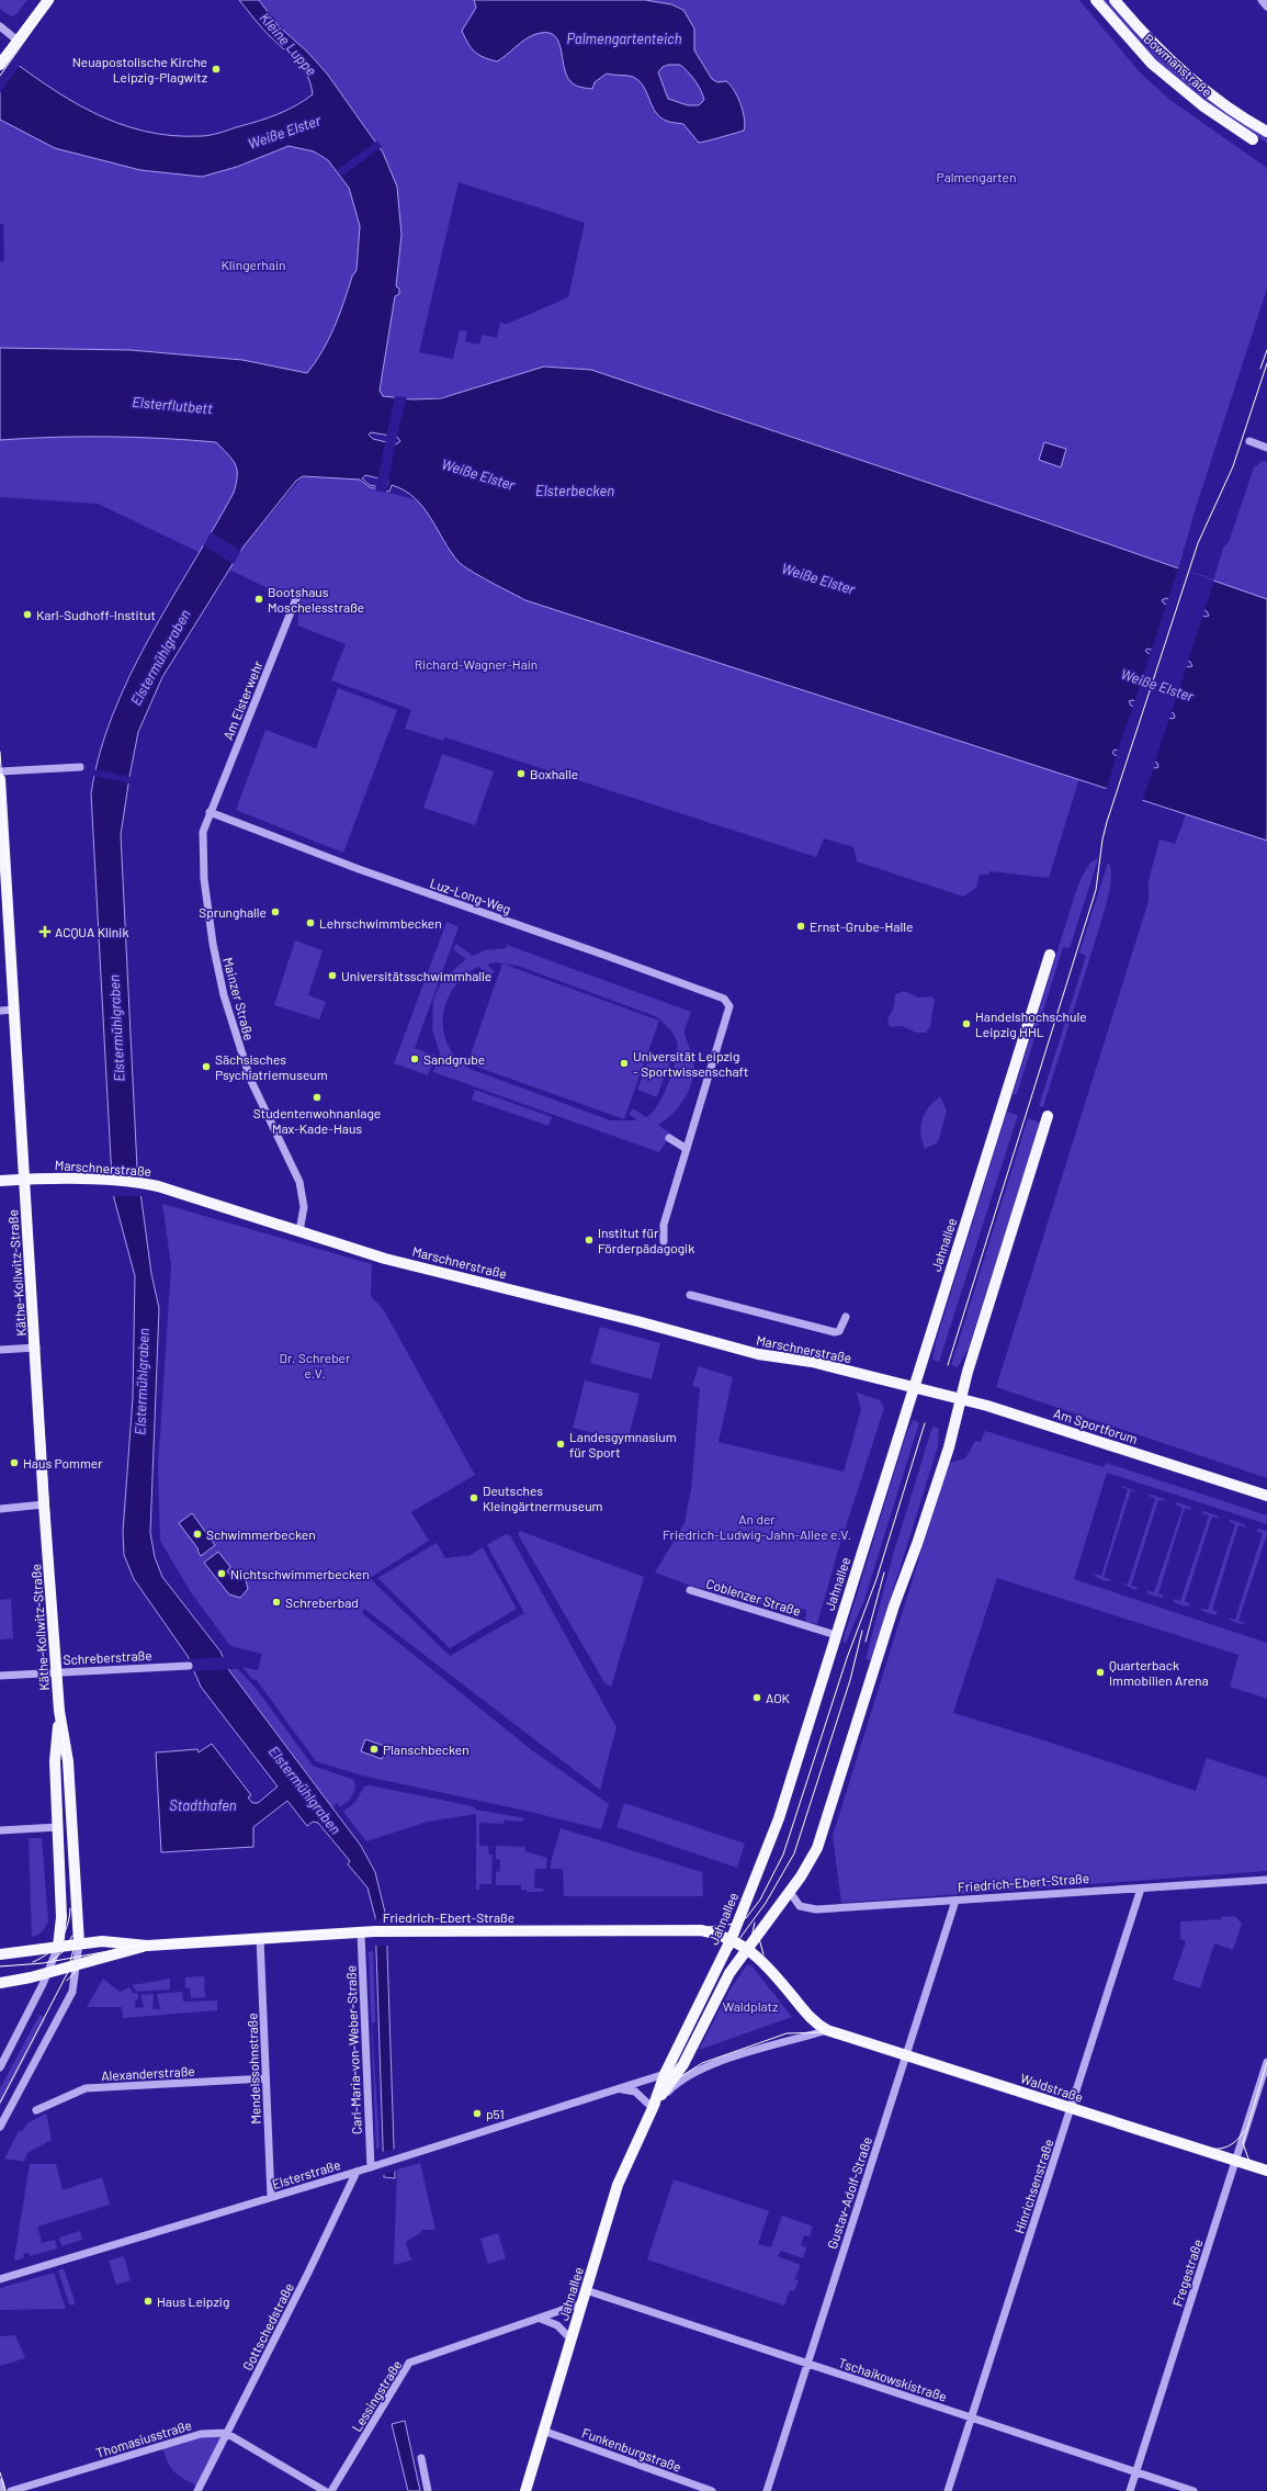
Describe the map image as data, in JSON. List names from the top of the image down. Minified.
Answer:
{"streets":{"main road":["Bowmanstraße","Marschnerstraße","Jahnallee","Käthe-Kollwitz-Straße","Am Sportforum","Friedrich-Ebert-Straße","Waldstraße"],"street":["Am Elsterwehr","Luz-Long-Weg","Mainzer Straße","Coblenzer Straße","Schreberstraße","Carl-Maria-von-Weber-Straße","Mendelssohnstraße","Alexanderstraße","Elsterstraße","Hinrichsenstraße","Gustav-Adolf-Straße","Fregestraße","Gottschedstraße","Tschaikowskistraße","Lessingstraße","Thomasiusstraße","Funkenburgstraße"]},"crossings":[["Am Elsterwehr","Luz-Long-Weg"],["Am Elsterwehr","Mainzer Straße"],["Luz-Long-Weg","Mainzer Straße"],["Mainzer Straße","Marschnerstraße"],["Marschnerstraße","Jahnallee"],["Marschnerstraße","Käthe-Kollwitz-Straße"],["Marschnerstraße","Am Sportforum"],["Jahnallee","Am Sportforum"],["Jahnallee","Coblenzer Straße"],["Jahnallee","Friedrich-Ebert-Straße"],["Jahnallee","Waldstraße"],["Jahnallee","Elsterstraße"],["Jahnallee","Tschaikowskistraße"],["Jahnallee","Lessingstraße"],["Jahnallee","Funkenburgstraße"],["Käthe-Kollwitz-Straße","Schreberstraße"],["Käthe-Kollwitz-Straße","Friedrich-Ebert-Straße"],["Friedrich-Ebert-Straße","Carl-Maria-von-Weber-Straße"],["Friedrich-Ebert-Straße","Mendelssohnstraße"],["Friedrich-Ebert-Straße","Waldstraße"],["Friedrich-Ebert-Straße","Hinrichsenstraße"],["Friedrich-Ebert-Straße","Gustav-Adolf-Straße"],["Carl-Maria-von-Weber-Straße","Elsterstraße"],["Mendelssohnstraße","Alexanderstraße"],["Mendelssohnstraße","Elsterstraße"],["Waldstraße","Hinrichsenstraße"],["Waldstraße","Gustav-Adolf-Straße"],["Waldstraße","Fregestraße"],["Elsterstraße","Gottschedstraße"],["Hinrichsenstraße","Tschaikowskistraße"],["Gustav-Adolf-Straße","Tschaikowskistraße"],["Fregestraße","Tschaikowskistraße"],["Gottschedstraße","Thomasiusstraße"]],"water":["Palmengartenteich","Kleine Luppe","Weiße Elster","Elsterflutbett","Elsterbecken","Elstermühlgraben","Stadthafen"],"parks":["Palmengarten","Klingerhain","Richard-Wagner-Hain","Dr. Schreber e.V.","An der Friedrich-Ludwig-Jahn-Allee e.V.","Waldplatz"],"places":{"other":["Neuapostolische Kirche Leipzig-Plagwitz","Bootshaus Moschelesstraße","Karl-Sudhoff-Institut","Boxhalle","Sprunghalle","Lehrschwimmbecken","Ernst-Grube-Halle","Universitätsschwimmhalle","Handelshochschule Leipzig HHL","Sandgrube","Universität Leipzig - Sportwissenschaft","Sächsisches Psychiatriemuseum","Studentenwohnanlage Max-Kade-Haus","Institut für Förderpädagogik","Landesgymnasium für Sport","Haus Pommer","Deutsches Kleingärtnermuseum","Schwimmerbecken","Nichtschwimmerbecken","Schreberbad","Quarterback Immobilien Arena","AOK","Planschbecken","p51","Haus Leipzig"],"health":["ACQUA Klinik"]}}
